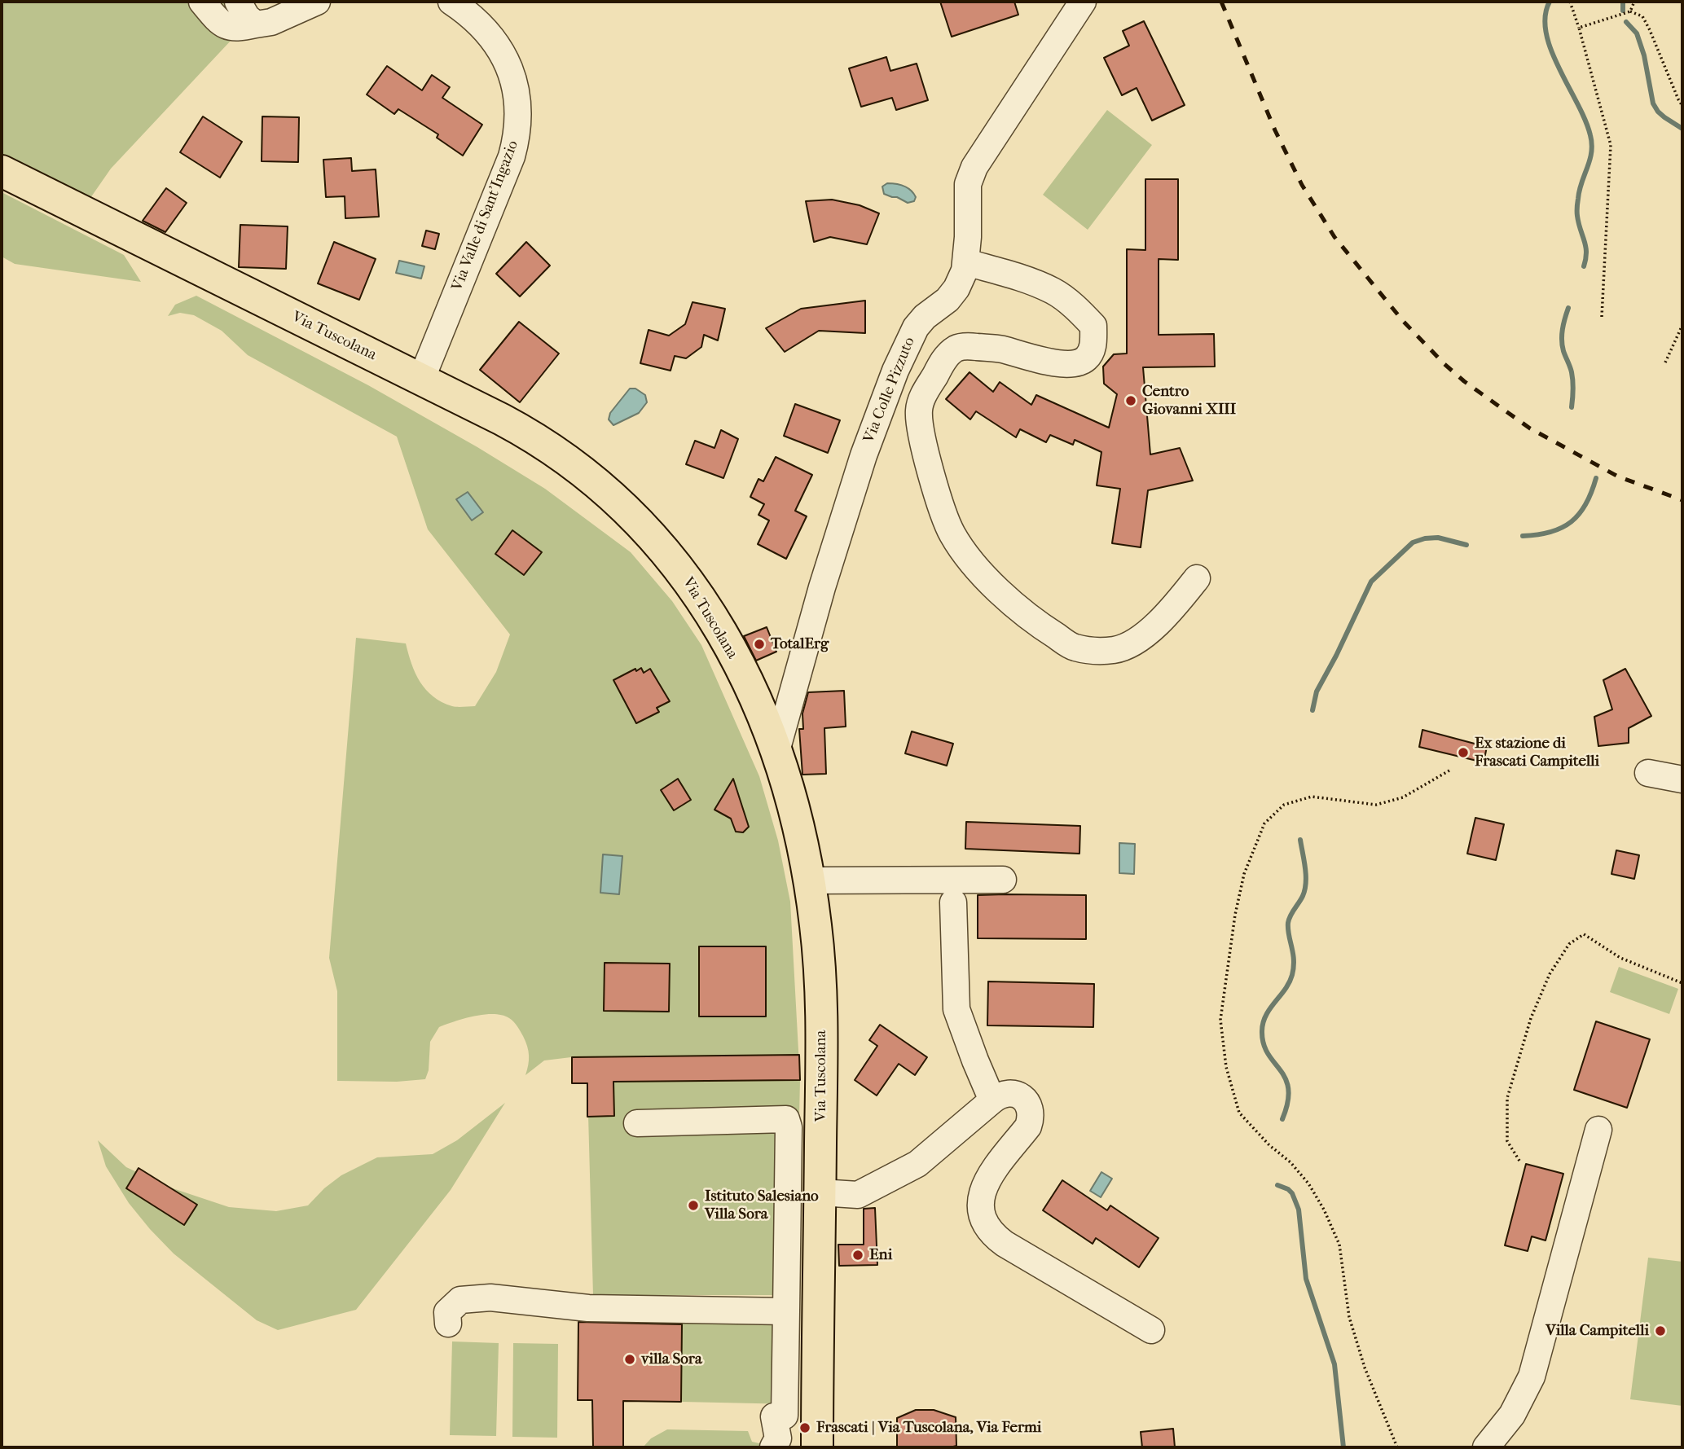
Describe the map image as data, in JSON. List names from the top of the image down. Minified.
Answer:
{"streets":{"main road":["Via Tuscolana"],"street":["Via Valle di Sant'Ingazio","Via Colle Pizzuto"]},"crossings":[["Via Valle di Sant'Ingazio","Via Tuscolana"],["Via Tuscolana","Via Colle Pizzuto"]],"places":["Centro Giovanni XIII","TotalErg","Ex stazione di Frascati Campitelli","Istituto Salesiano Villa Sora","Eni","Villa Campitelli","villa Sora","Frascati | Via Tuscolana, Via Fermi"]}
